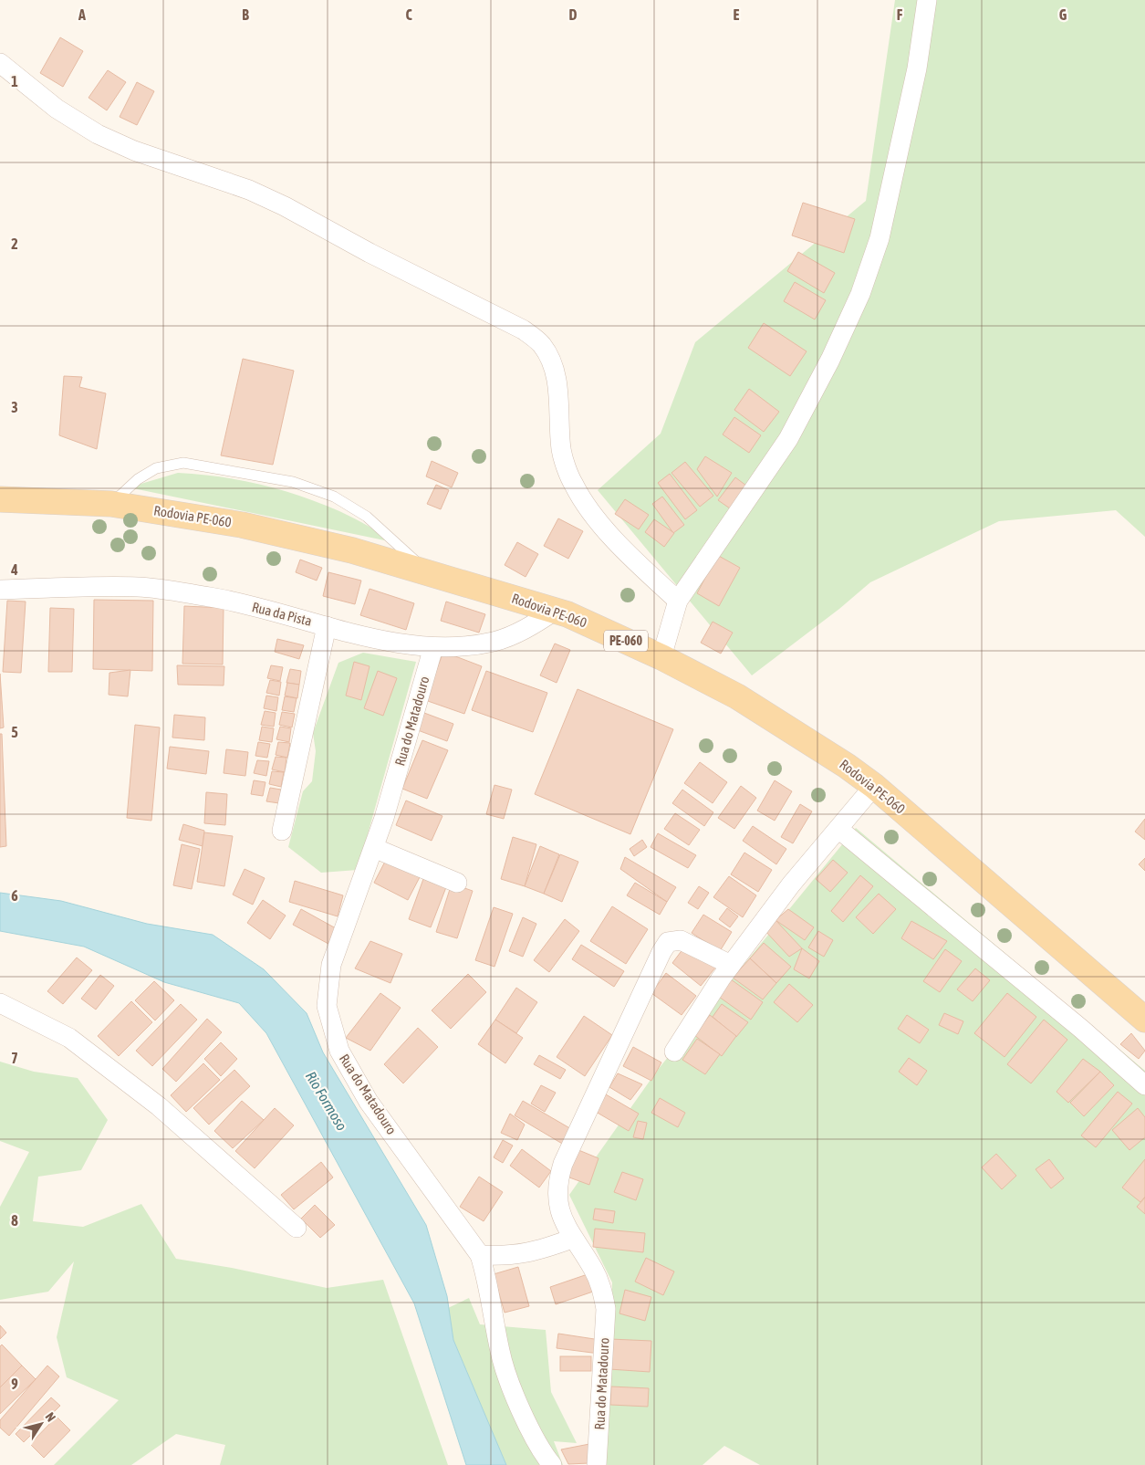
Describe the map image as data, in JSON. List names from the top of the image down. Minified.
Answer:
{"streets":{"main road":["Rodovia PE-060","PE-060"],"street":["Rua da Pista","Rua do Matadouro"]},"crossings":[["Rodovia PE-060","Rua da Pista"],["Rua da Pista","Rua do Matadouro"]],"water":["Rio Formoso"],"north":"top right","grid":{"columns":["A","B","C","D","E","F","G"],"rows":["1","2","3","4","5","6","7","8","9"]}}
